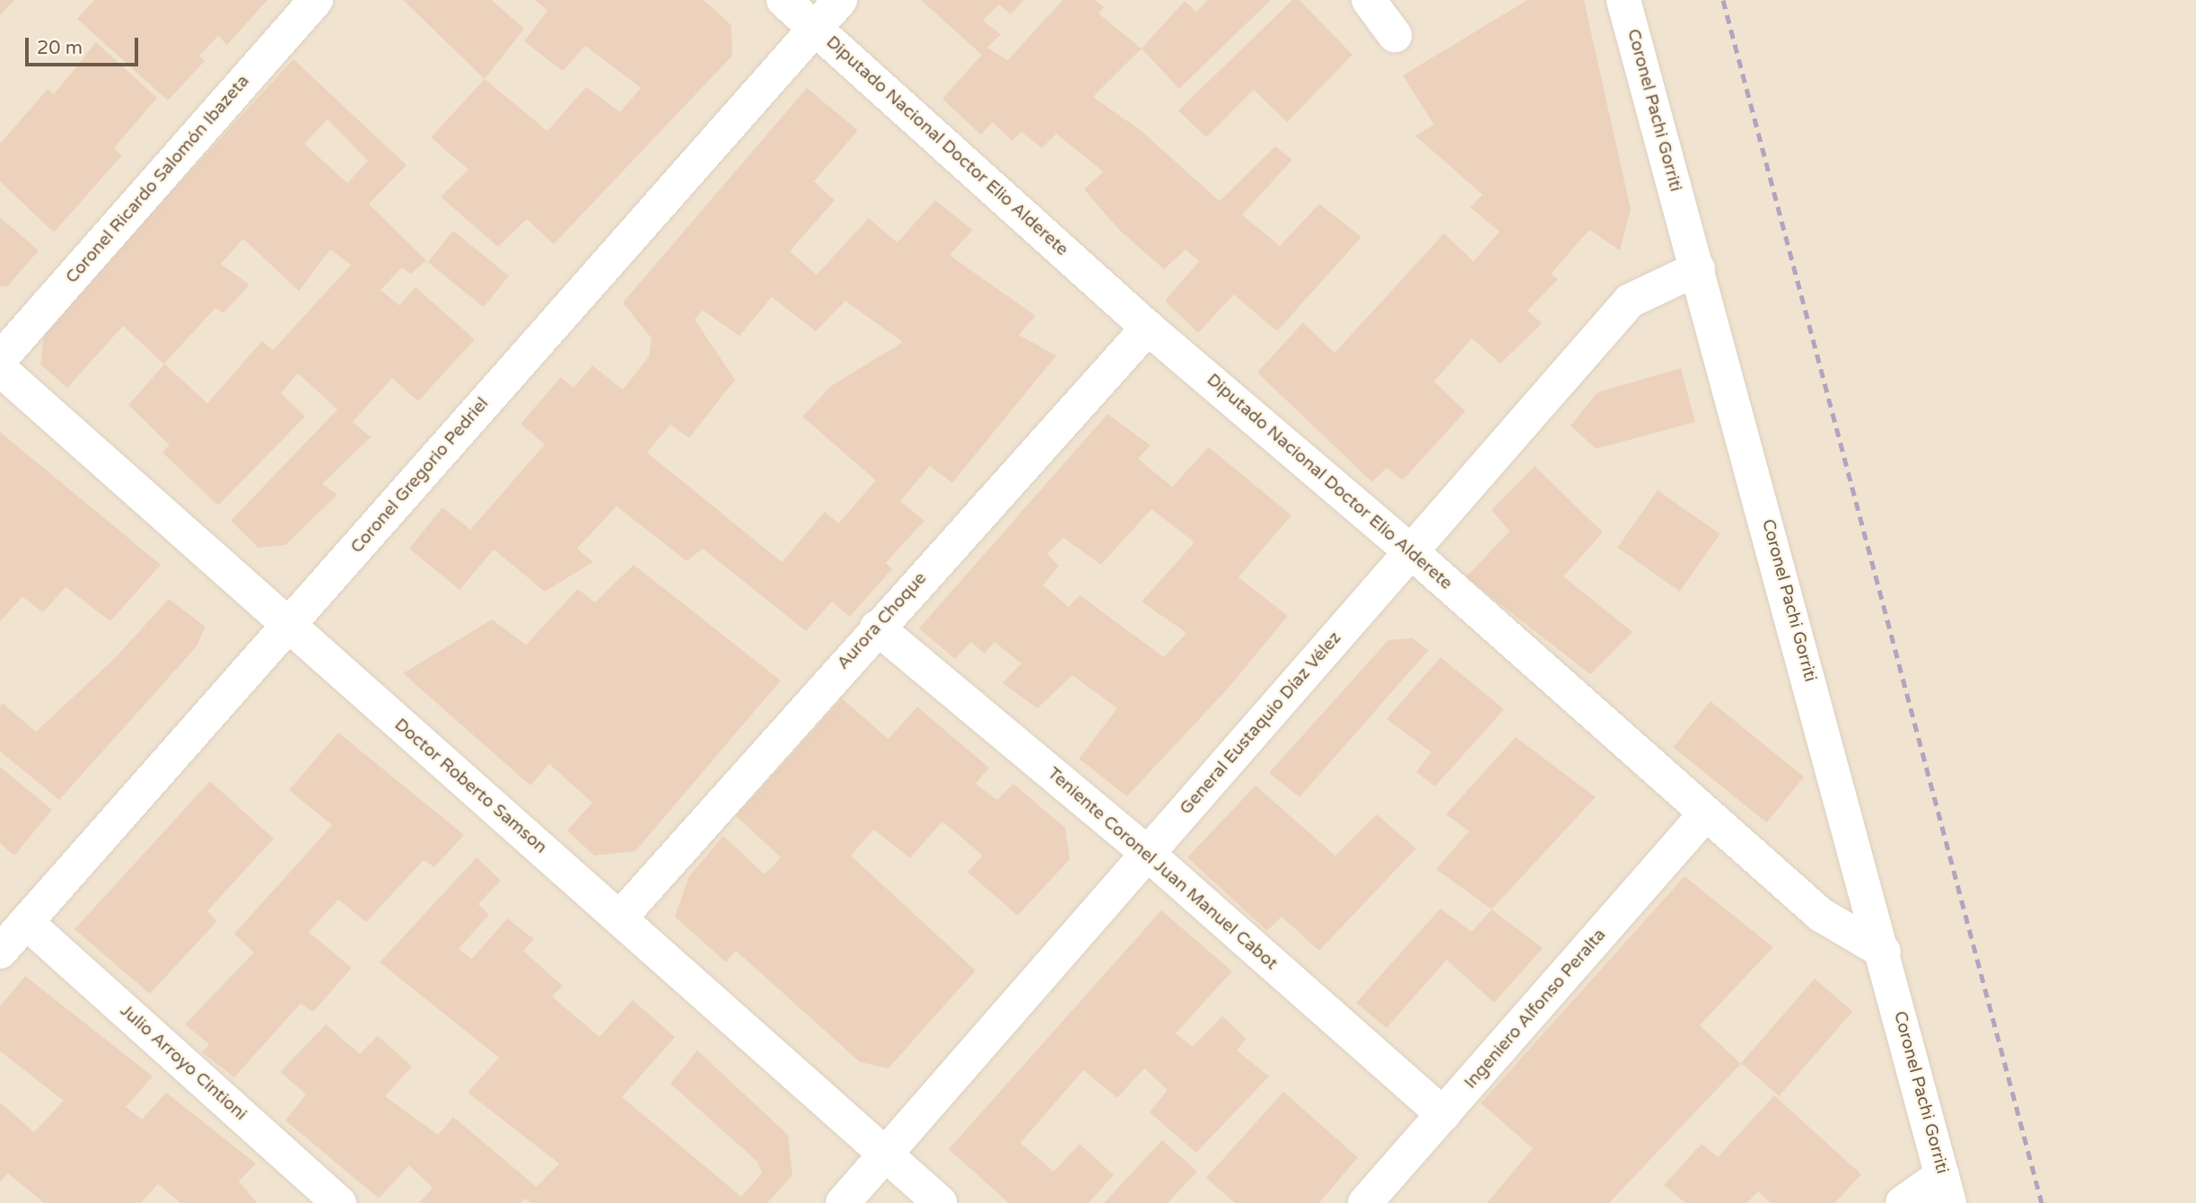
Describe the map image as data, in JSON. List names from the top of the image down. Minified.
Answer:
{"streets":{"street":["Coronel Pachi Gorriti","Diputado Nacional Doctor Elio Alderete","Coronel Ricardo Salomón Ibazeta","Coronel Gregorio Pedriel","Aurora Choque","General Eustaquio Díaz Vélez","Doctor Roberto Samson","Teniente Coronel Juan Manuel Cabot","Ingeniero Alfonso Peralta","Julio Arroyo Cintioni"]},"crossings":[["Coronel Pachi Gorriti","Diputado Nacional Doctor Elio Alderete"],["Coronel Pachi Gorriti","General Eustaquio Díaz Vélez"],["Diputado Nacional Doctor Elio Alderete","Coronel Gregorio Pedriel"],["Diputado Nacional Doctor Elio Alderete","Aurora Choque"],["Diputado Nacional Doctor Elio Alderete","General Eustaquio Díaz Vélez"],["Diputado Nacional Doctor Elio Alderete","Ingeniero Alfonso Peralta"],["Coronel Gregorio Pedriel","Doctor Roberto Samson"],["Coronel Gregorio Pedriel","Julio Arroyo Cintioni"],["Aurora Choque","Doctor Roberto Samson"],["Aurora Choque","Teniente Coronel Juan Manuel Cabot"],["General Eustaquio Díaz Vélez","Doctor Roberto Samson"],["General Eustaquio Díaz Vélez","Teniente Coronel Juan Manuel Cabot"],["Teniente Coronel Juan Manuel Cabot","Ingeniero Alfonso Peralta"]],"scale_bar":"20 m"}
